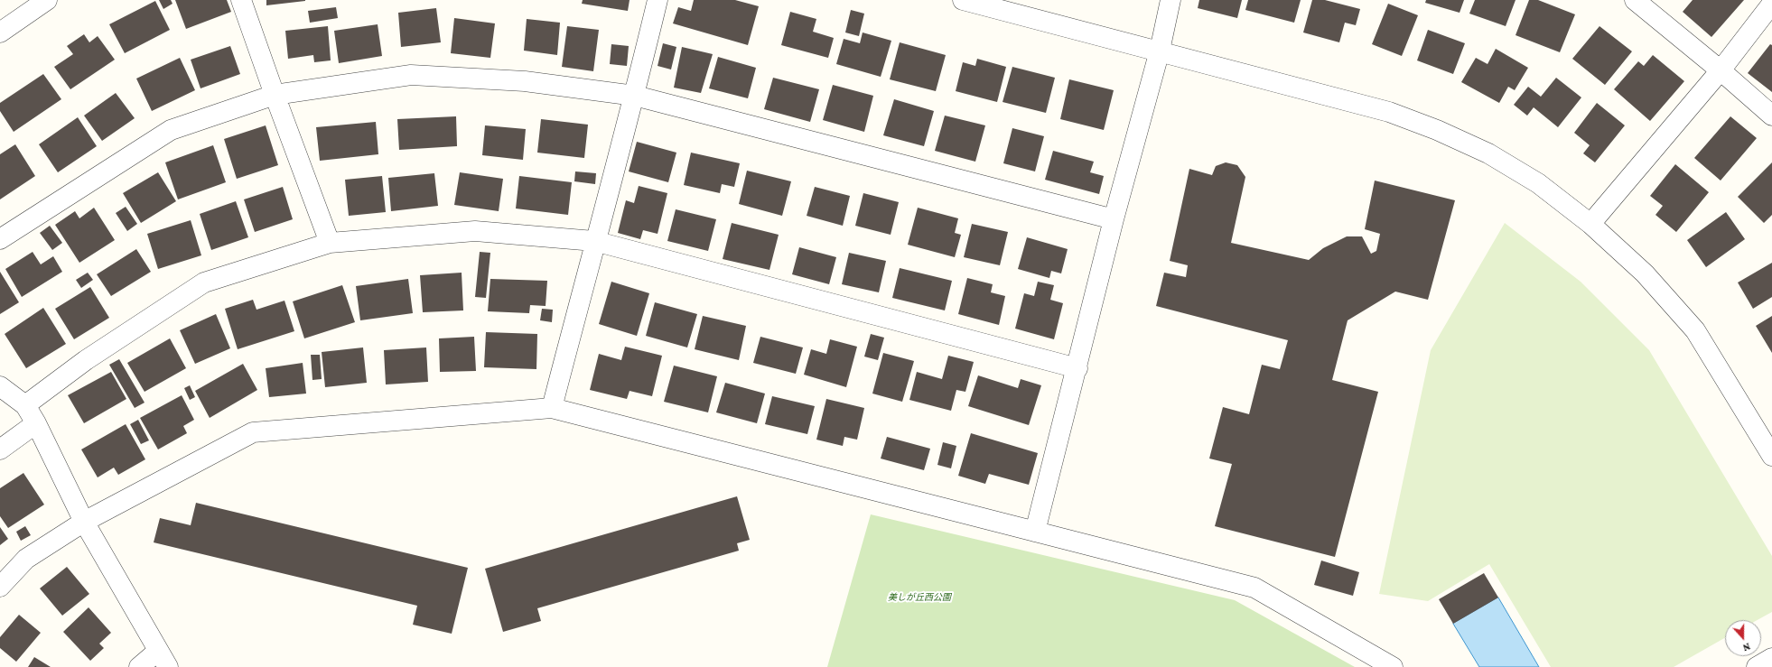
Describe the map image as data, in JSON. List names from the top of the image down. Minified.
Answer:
{"parks":["美しが丘西公園"],"north":"bottom"}
